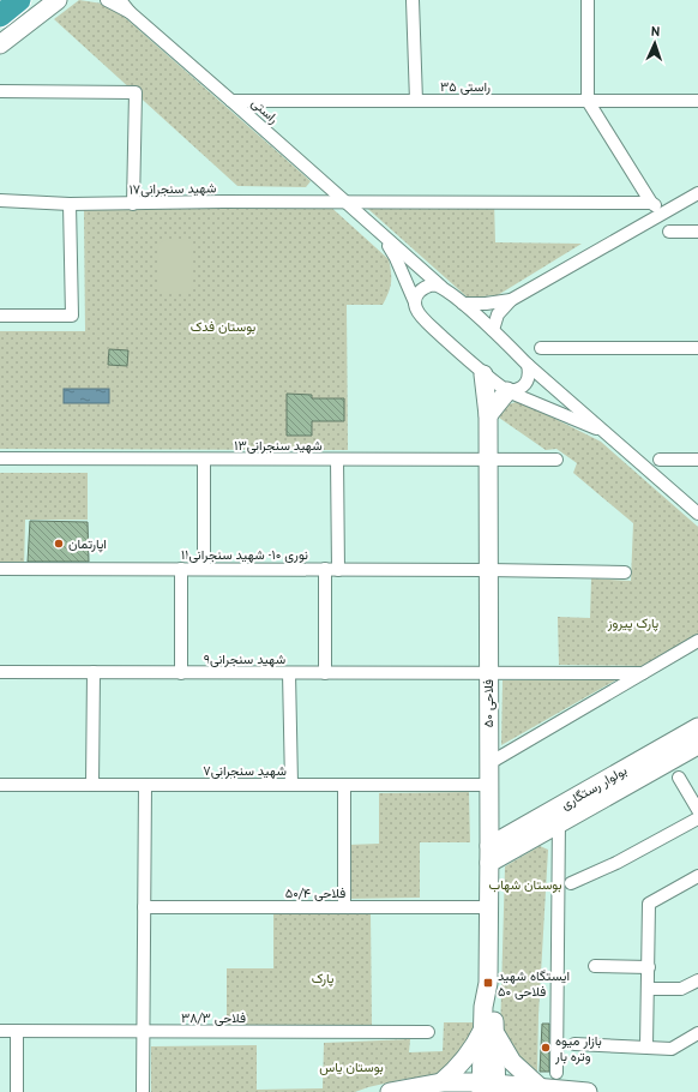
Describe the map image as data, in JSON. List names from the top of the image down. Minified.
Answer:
{"streets":{"street":["راستی ۳۵","راستی","شهید سنجرانی۱۷","شهید سنجرانی۱۳","نوری ۱۰- شهید سنجرانی۱۱","شهید سنجرانی۹","فلاحی ۵۰","شهید سنجرانی۷","بولوار رستگاری","فلاحی ۵۰/۴","فلاحی ۳۸/۳"]},"crossings":[["راستی ۳۵","راستی"],["راستی","شهید سنجرانی۱۷"],["راستی","فلاحی ۵۰"],["شهید سنجرانی۱۳","فلاحی ۵۰"],["نوری ۱۰- شهید سنجرانی۱۱","فلاحی ۵۰"],["شهید سنجرانی۹","فلاحی ۵۰"],["فلاحی ۵۰","شهید سنجرانی۷"],["فلاحی ۵۰","بولوار رستگاری"],["فلاحی ۵۰","فلاحی ۵۰/۴"]],"parks":["بوستان فدک","پارک پیروز","بوستان شهاب","پارک","بوستان یاس"],"places":{"other":["اپارتمان","بازار میوه وتره بار"],"transit":["ایستگاه شهید فلاحی ۵۰"]},"north":"top"}
